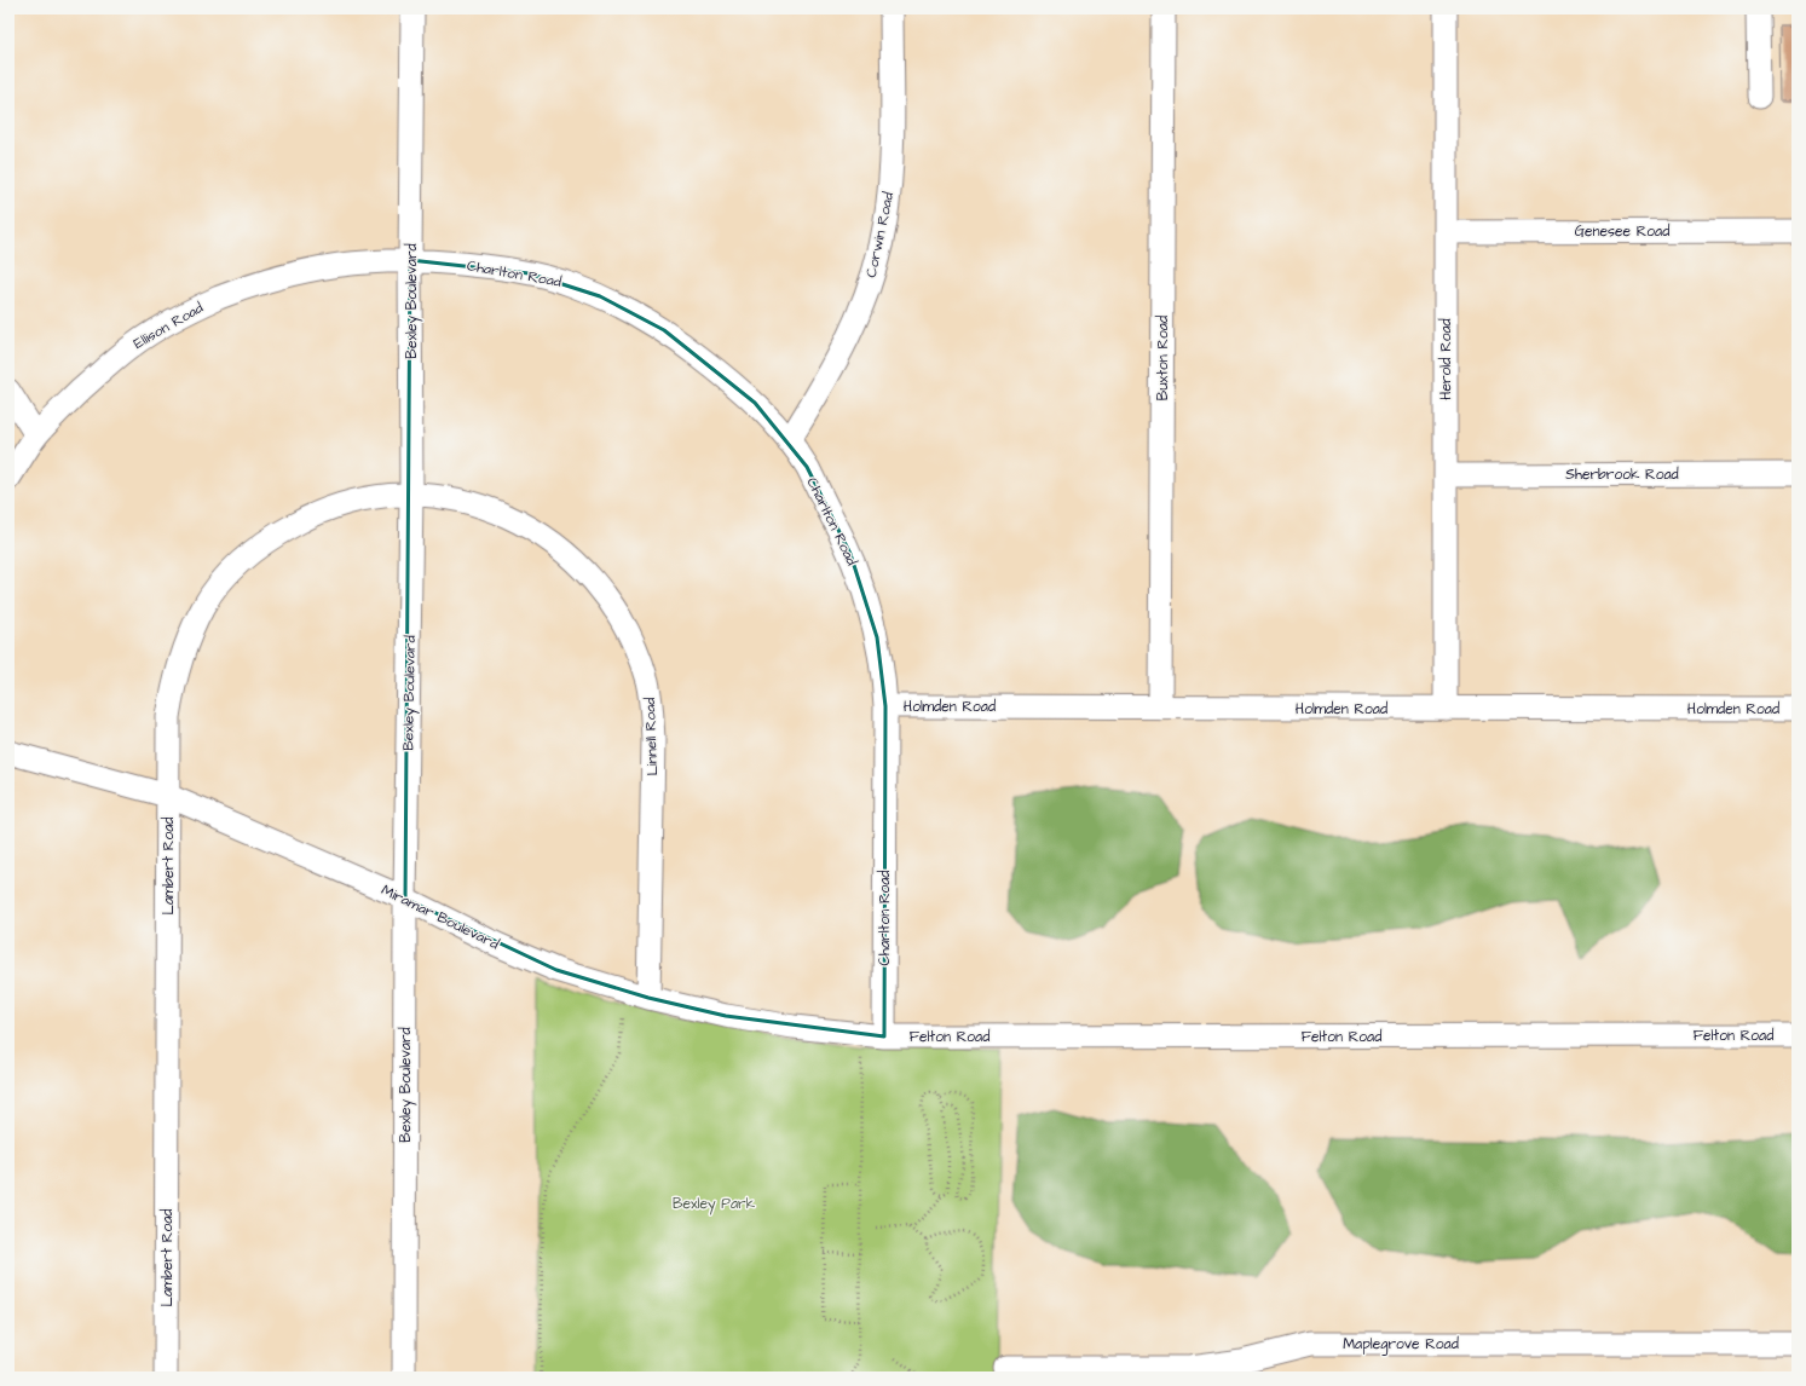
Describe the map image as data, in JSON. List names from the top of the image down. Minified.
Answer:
{"streets":{"street":["Genesee Road","Corwin Road","Charlton Road","Bexley Boulevard","Ellison Road","Buxton Road","Herold Road","Sherbrook Road","Holmden Road","Linnell Road","Lambert Road","Miramar Boulevard","Felton Road","Maplegrove Road"]},"crossings":[["Genesee Road","Herold Road"],["Corwin Road","Charlton Road"],["Charlton Road","Bexley Boulevard"],["Charlton Road","Ellison Road"],["Charlton Road","Holmden Road"],["Charlton Road","Miramar Boulevard"],["Charlton Road","Felton Road"],["Bexley Boulevard","Ellison Road"],["Bexley Boulevard","Linnell Road"],["Bexley Boulevard","Lambert Road"],["Bexley Boulevard","Miramar Boulevard"],["Buxton Road","Holmden Road"],["Herold Road","Sherbrook Road"],["Herold Road","Holmden Road"],["Linnell Road","Lambert Road"],["Linnell Road","Miramar Boulevard"],["Lambert Road","Miramar Boulevard"],["Miramar Boulevard","Felton Road"]],"parks":["Bexley Park"]}
